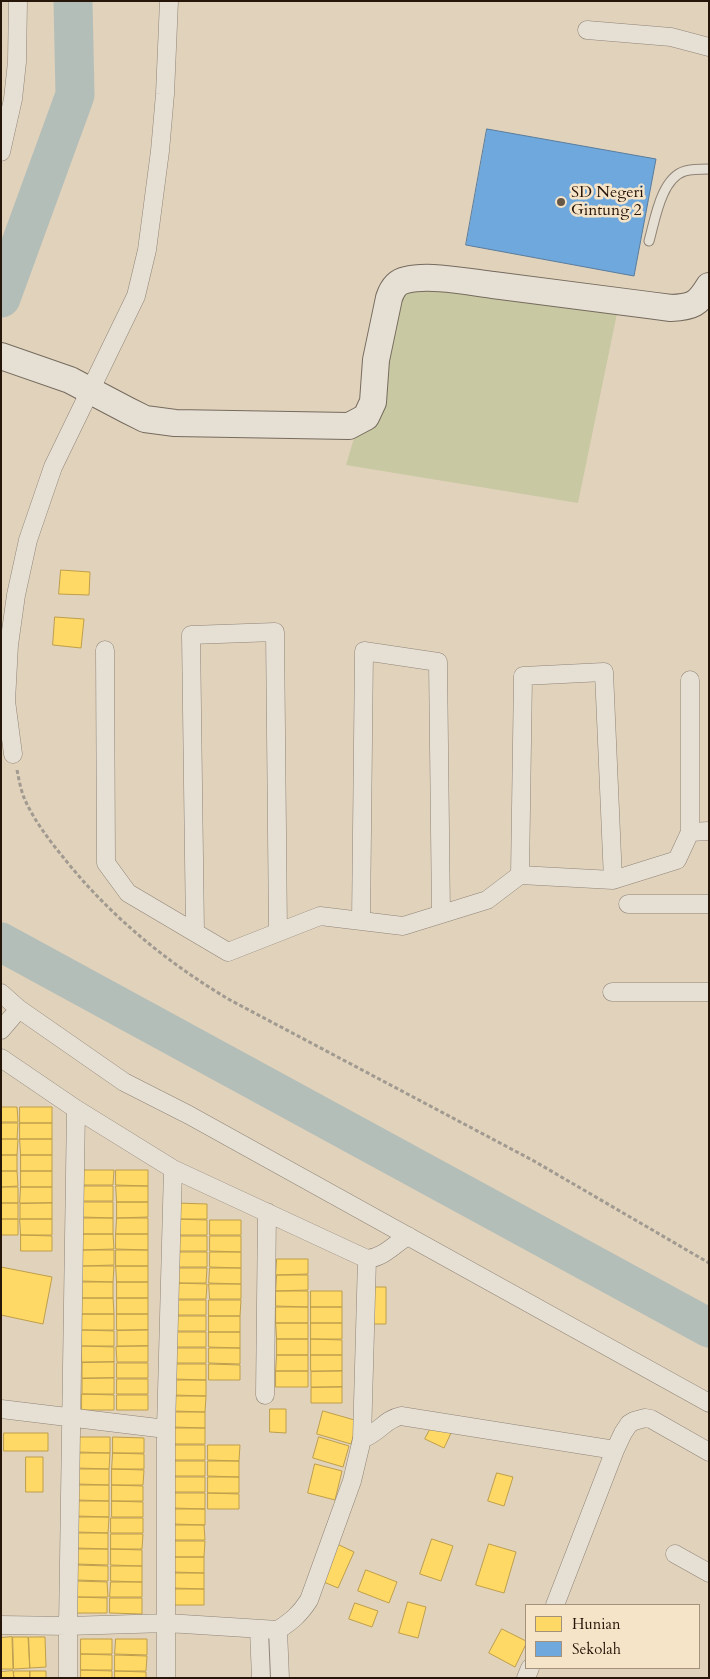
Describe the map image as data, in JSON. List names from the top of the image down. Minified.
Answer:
{"places":["SD Negeri Gintung 2"],"legend":["Hunian","Sekolah"]}
